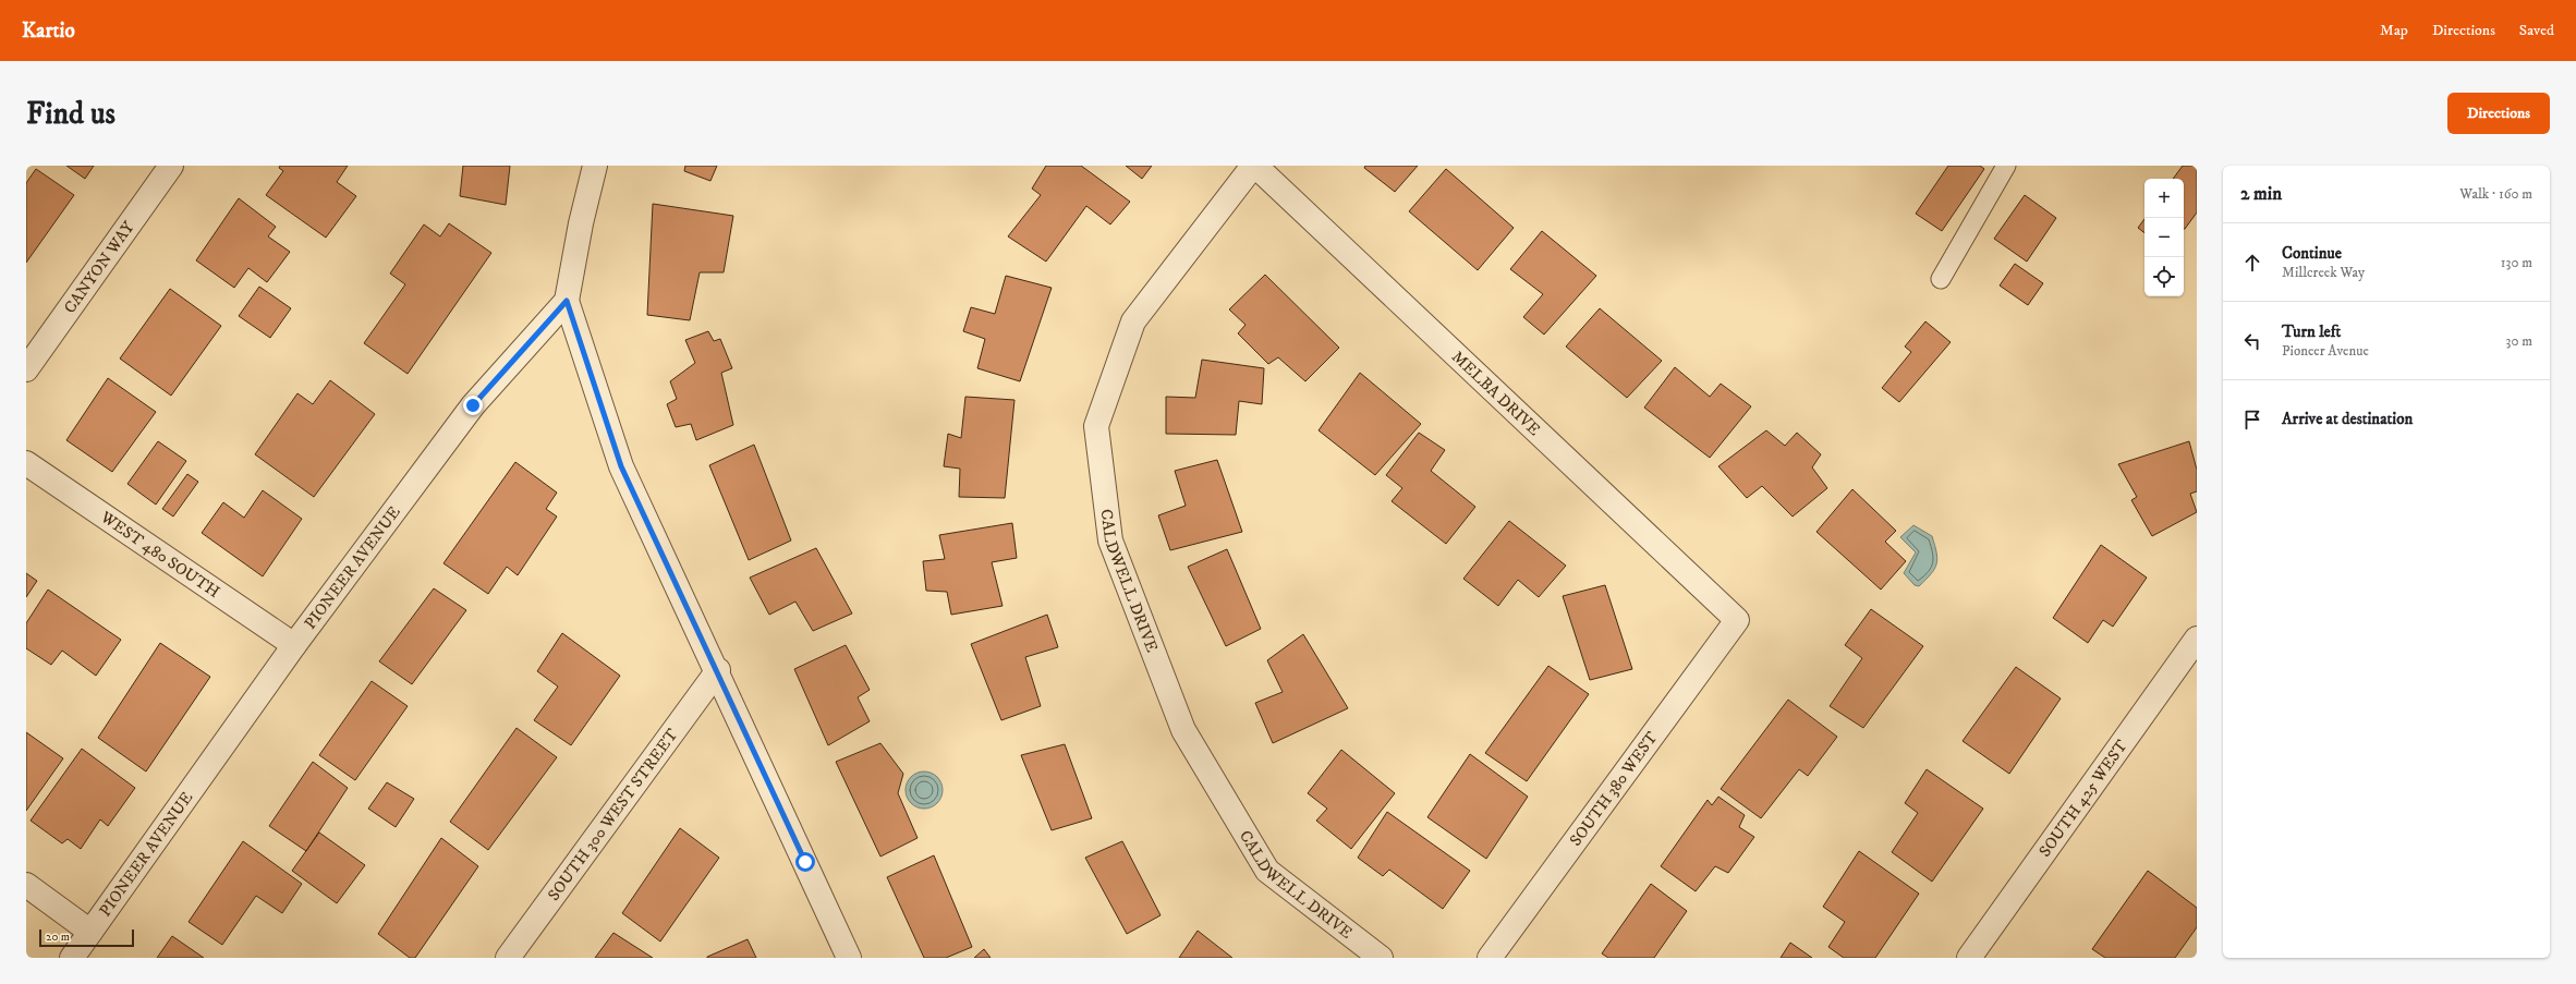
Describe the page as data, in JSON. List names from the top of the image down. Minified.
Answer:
{"streets":{"street":["CANYON WAY","MELBA DRIVE","WEST 480 SOUTH","PIONEER AVENUE","CALDWELL DRIVE","SOUTH 380 WEST","SOUTH 425 WEST","SOUTH 300 WEST STREET"]},"crossings":[["MELBA DRIVE","CALDWELL DRIVE"],["MELBA DRIVE","SOUTH 380 WEST"],["WEST 480 SOUTH","PIONEER AVENUE"]],"scale_bar":"20 m","page":{"header":"Kartio","nav":["Map","Directions","Saved"],"buttons":"Directions","title":"Find us","heading":["2 min","Walk · 160 m"],"map_buttons":["+","−"],"list":[["Continue","Millcreek Way","130 m"],["Turn left","Pioneer Avenue","30 m"],"Arrive at destination"],"scale":"20 m"}}
